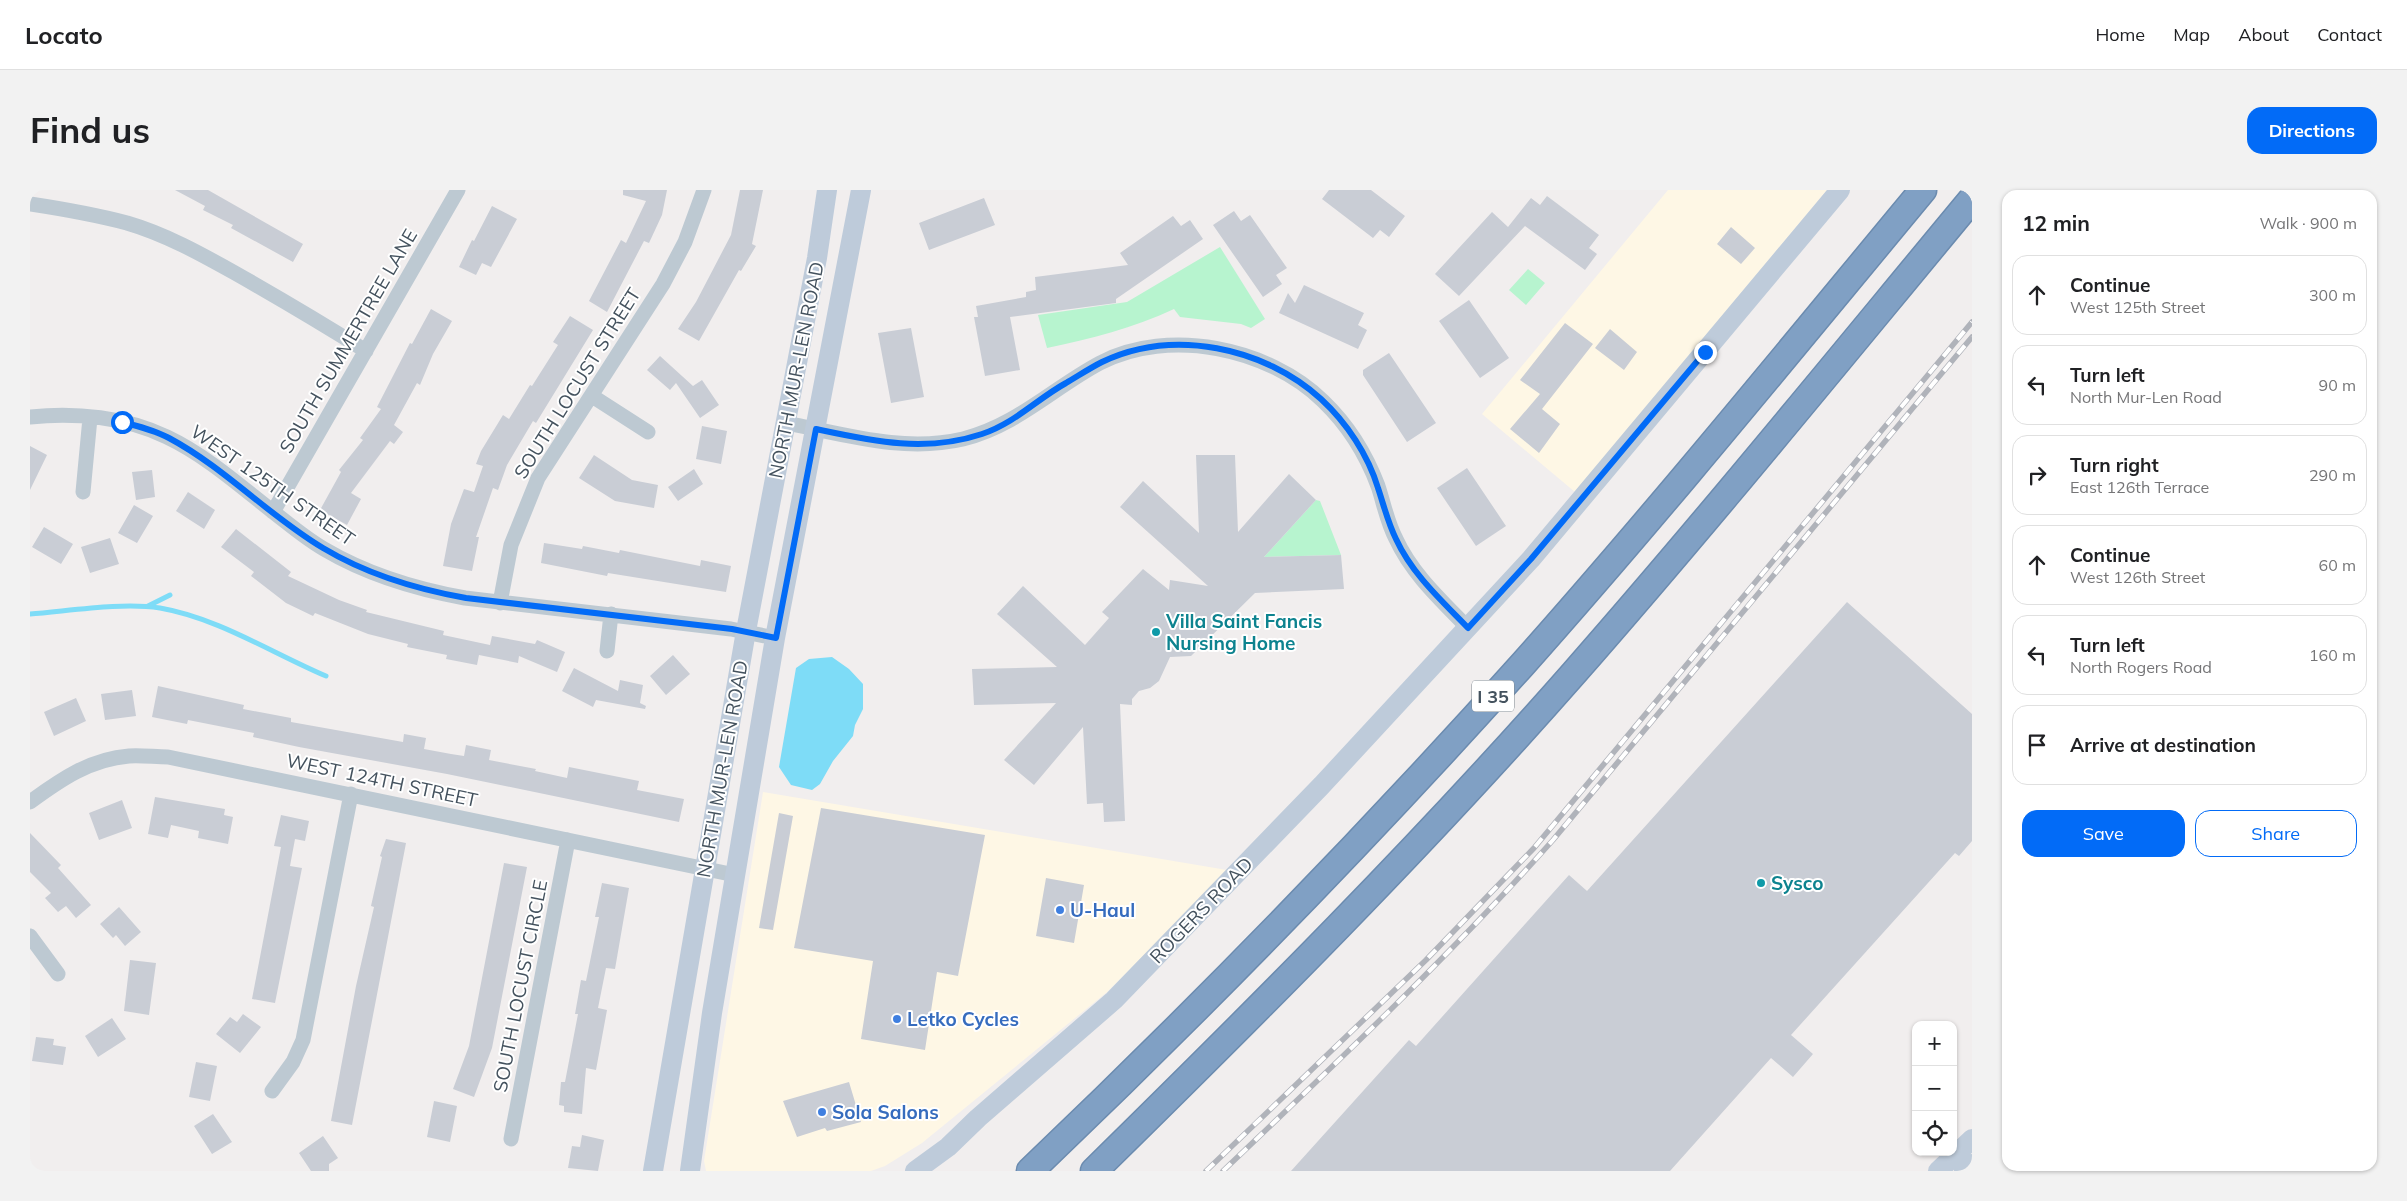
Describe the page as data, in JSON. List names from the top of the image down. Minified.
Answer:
{"streets":{"highway":["I 35"],"main road":["NORTH MUR-LEN ROAD","ROGERS ROAD"],"street":["SOUTH SUMMERTREE LANE","SOUTH LOCUST STREET","WEST 125TH STREET","WEST 124TH STREET","SOUTH LOCUST CIRCLE"]},"crossings":[["SOUTH SUMMERTREE LANE","WEST 125TH STREET"],["NORTH MUR-LEN ROAD","WEST 125TH STREET"],["NORTH MUR-LEN ROAD","WEST 124TH STREET"],["SOUTH LOCUST STREET","WEST 125TH STREET"],["WEST 124TH STREET","SOUTH LOCUST CIRCLE"]],"places":["Villa Saint Fancis Nursing Home","Sysco","U-Haul","Letko Cycles","Sola Salons"],"page":{"header":"Locato","nav":["Home","Map","About","Contact"],"buttons":["Directions",["Save","Share"]],"title":"Find us","heading":["12 min","Walk · 900 m"],"list":[["Continue","West 125th Street","300 m"],["Turn left","North Mur-Len Road","90 m"],["Turn right","East 126th Terrace","290 m"],["Continue","West 126th Street","60 m"],["Turn left","North Rogers Road","160 m"],"Arrive at destination"],"map_buttons":["+","−"]}}
